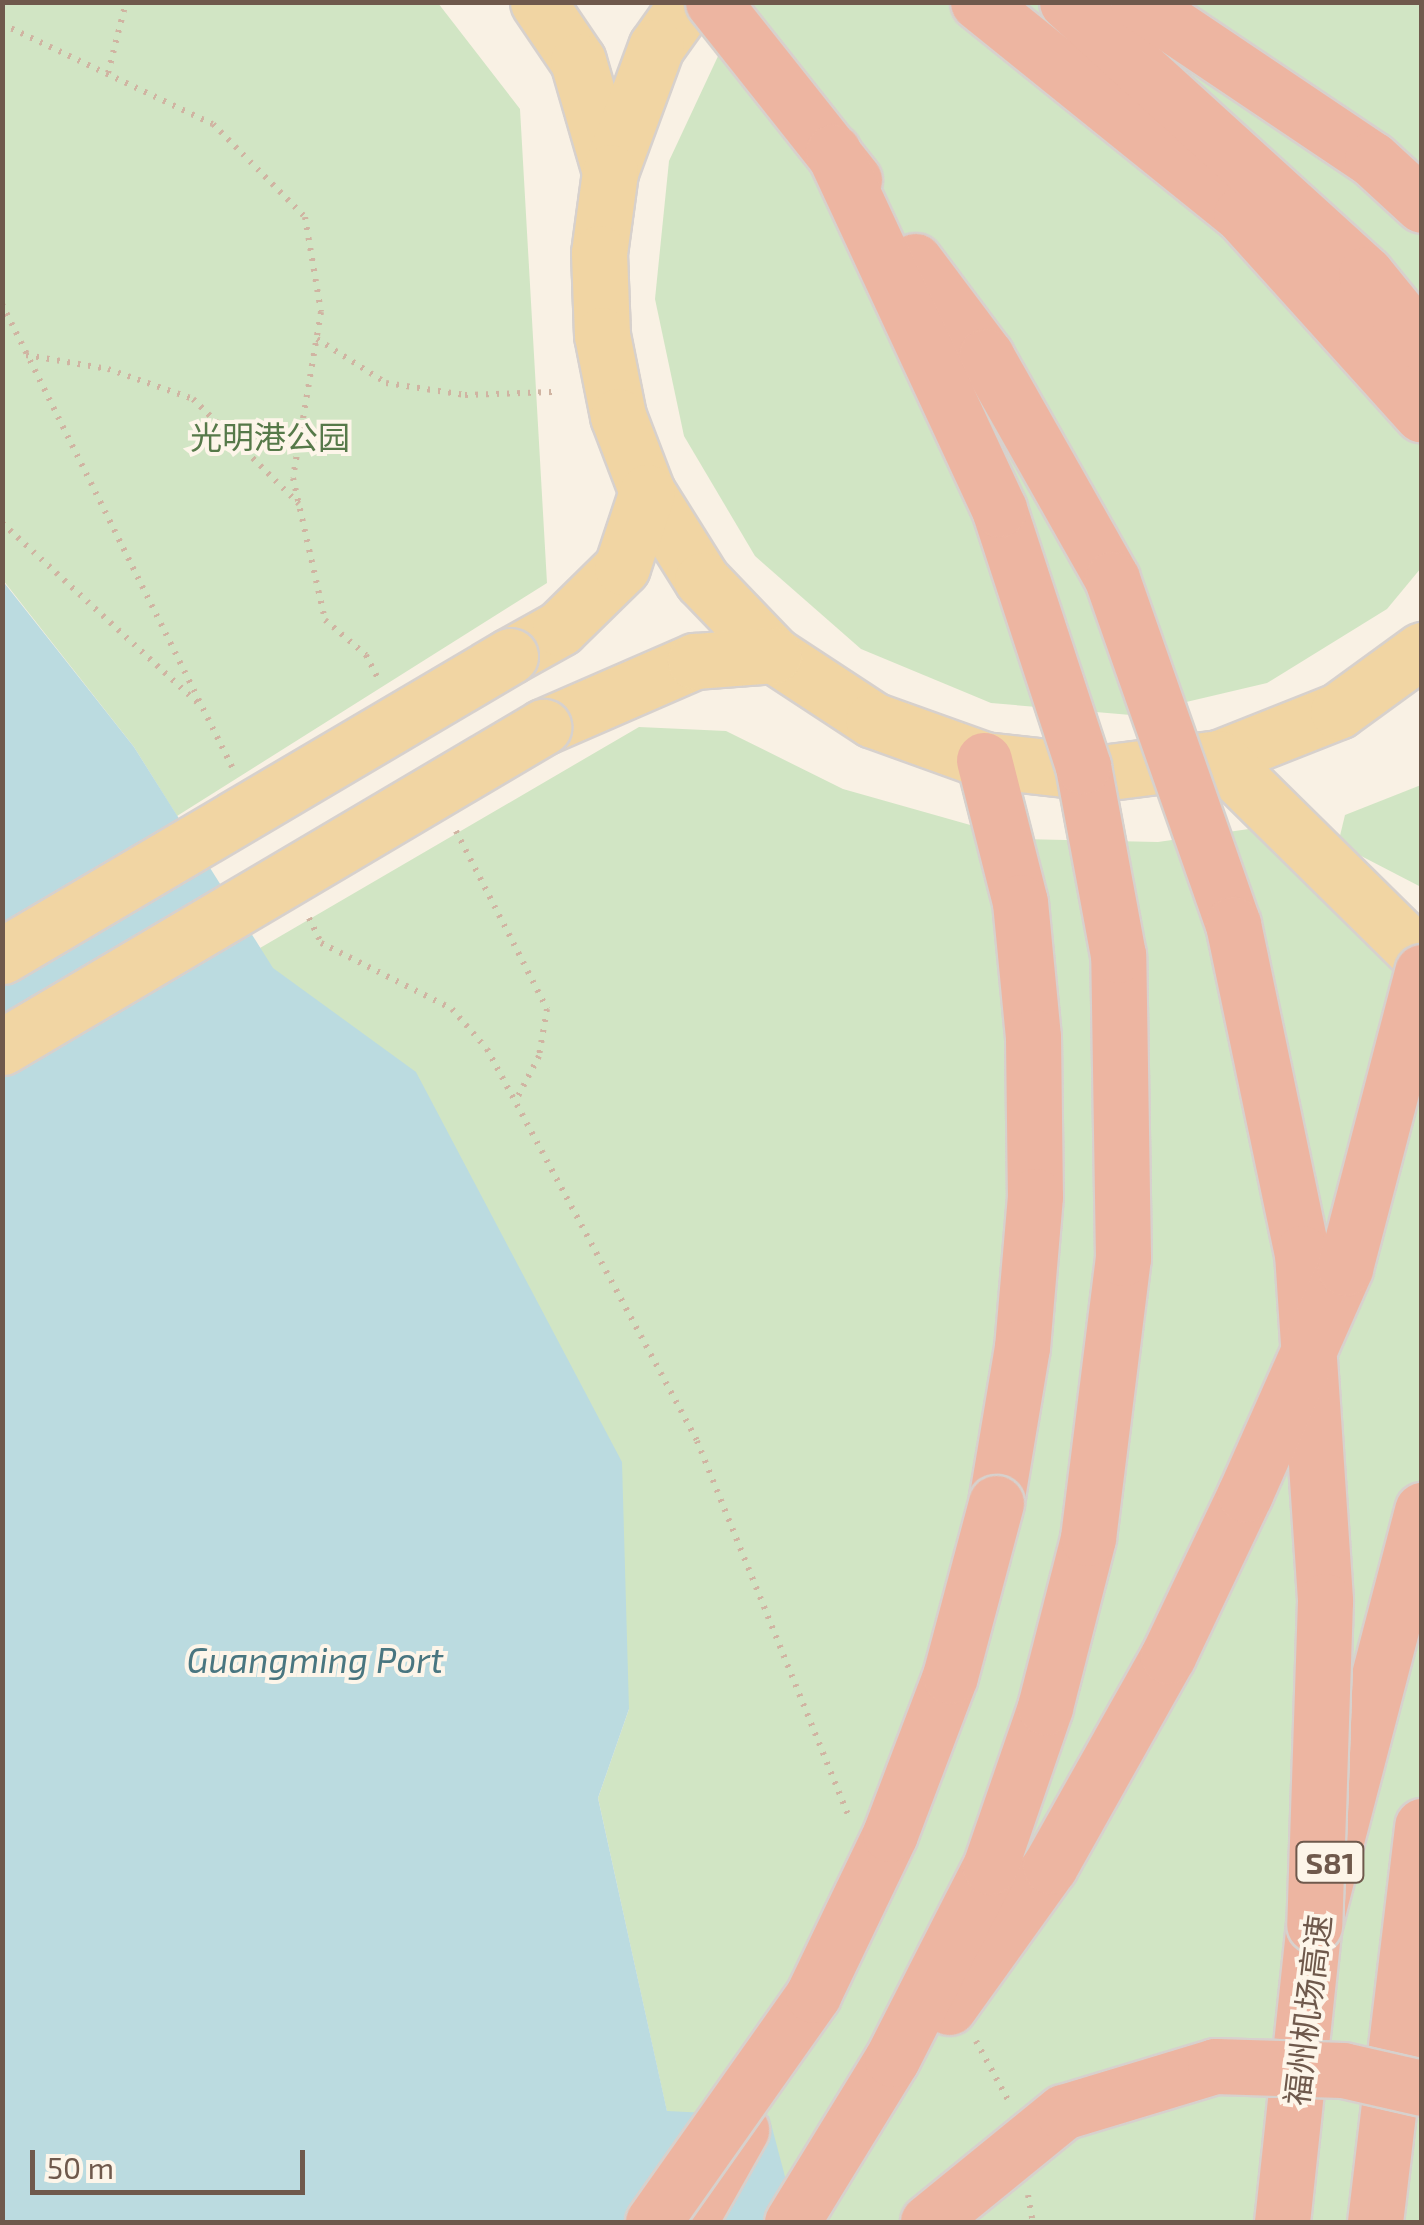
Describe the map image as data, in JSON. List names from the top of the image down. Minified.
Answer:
{"streets":{"highway":["S81","福州机场高速"]},"water":["Guangming Port"],"parks":["光明港公园"],"scale_bar":"50 m"}
